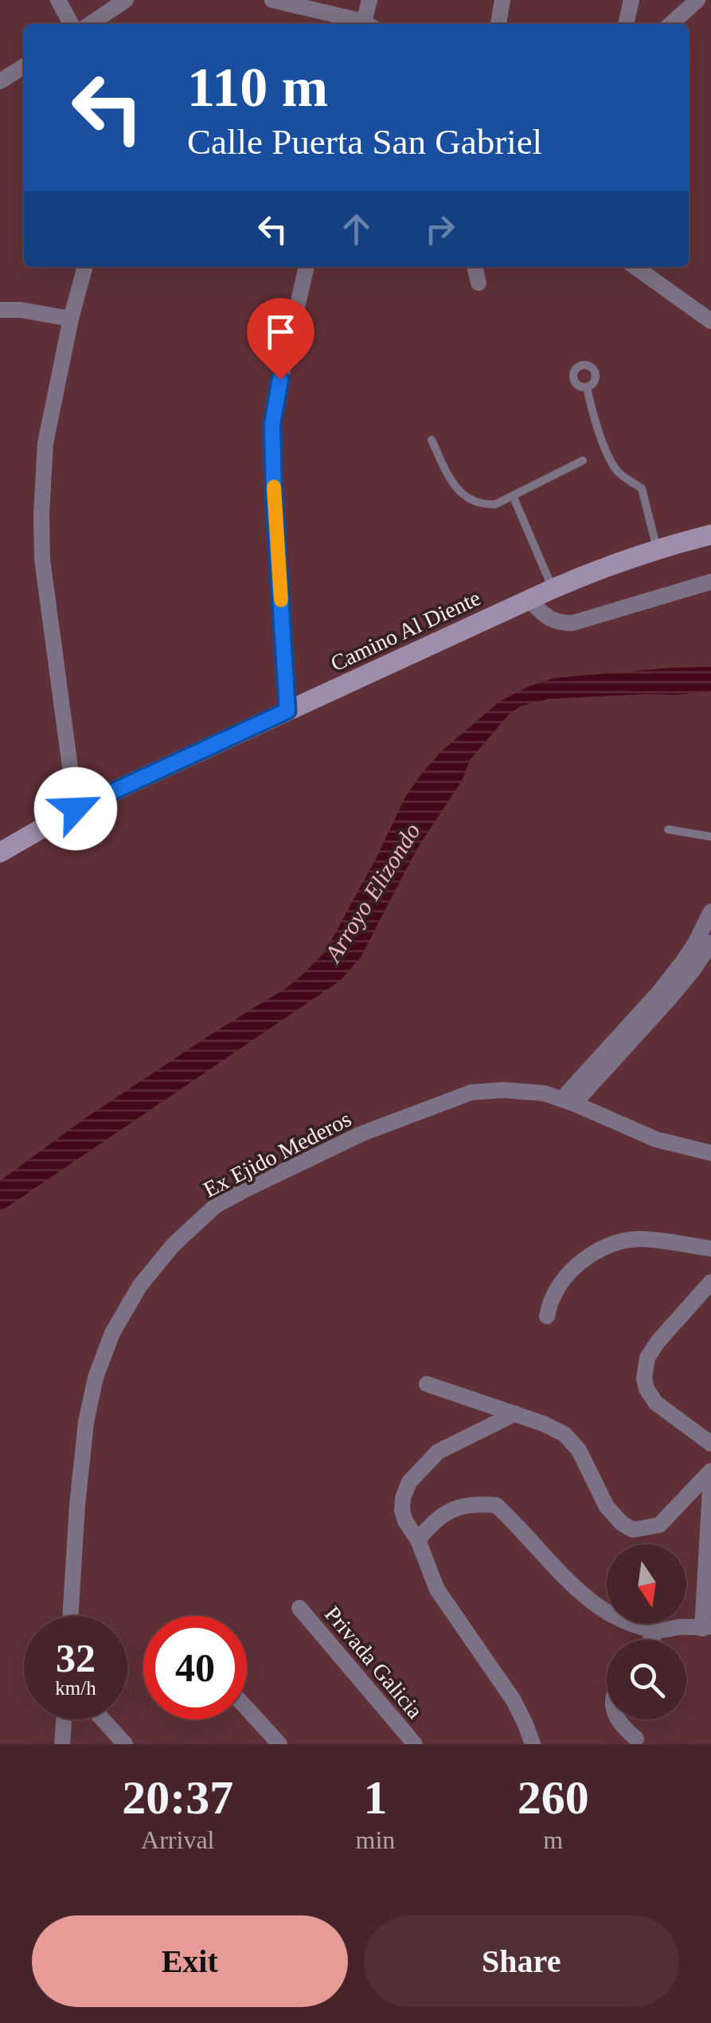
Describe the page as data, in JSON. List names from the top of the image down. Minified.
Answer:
{"streets":{"street":["Camino Al Diente","Ex Ejido Mederos","Privada Galicia"]},"water":["Arroyo Elizondo"],"north":"bottom","page":{"turn":["110 m","Calle Puerta San Gabriel"],"speed":"32 km/h","limit":"40","eta":["20:37","Arrival","1","min","260","m"],"buttons":["Exit","Share"]}}
